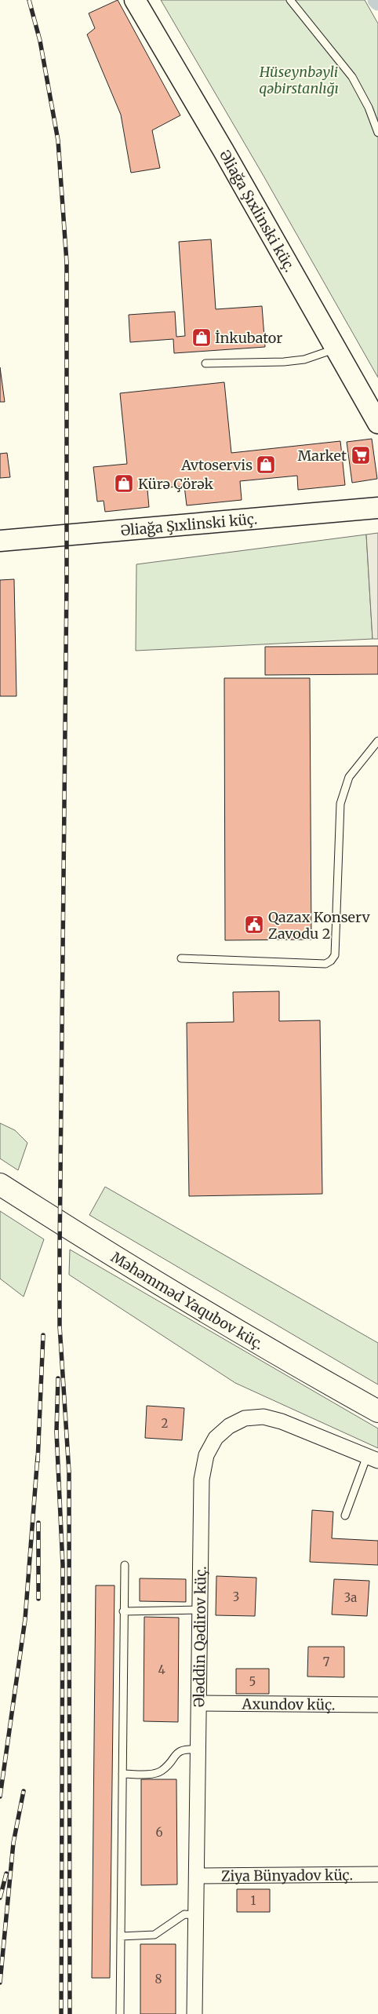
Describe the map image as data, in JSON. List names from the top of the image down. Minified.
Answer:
{"streets":{"main road":["Məhəmməd Yaqubov küç."],"street":["Əliağa Şıxlinski küç.","Ələddin Qədirov küç.","Axundov küç.","Ziya Bünyadov küç."]},"crossings":[["Ələddin Qədirov küç.","Axundov küç."],["Ələddin Qədirov küç.","Ziya Bünyadov küç."]],"parks":["Hüseynbəyli qəbirstanlığı"],"places":{"shop":["İnkubator","Avtoservis","Kürə Çörək"],"supermarket":["Market"],"public building":["Qazax Konserv Zavodu 2"]},"house_numbers":["2","3","3a","7","4","5","6","1","8"]}
